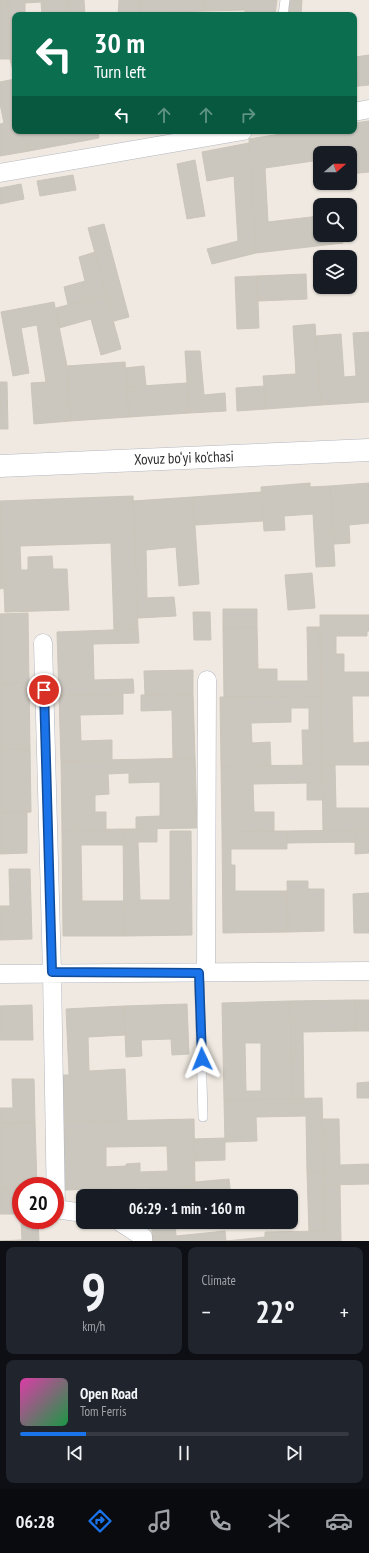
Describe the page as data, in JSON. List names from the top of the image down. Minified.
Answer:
{"streets":{"main road":["Xovuz bo‘yi ko'chasi"]},"north":"right","page":{"turn":["30 m","Turn left"],"limit":"20","trip":"06:29 · 1 min · 160 m","tile":[["9","km/h"],"Climate"],"heat":["−","22°","+"],"song":["Open Road","Tom Ferris"],"tabs":"06:28"}}
